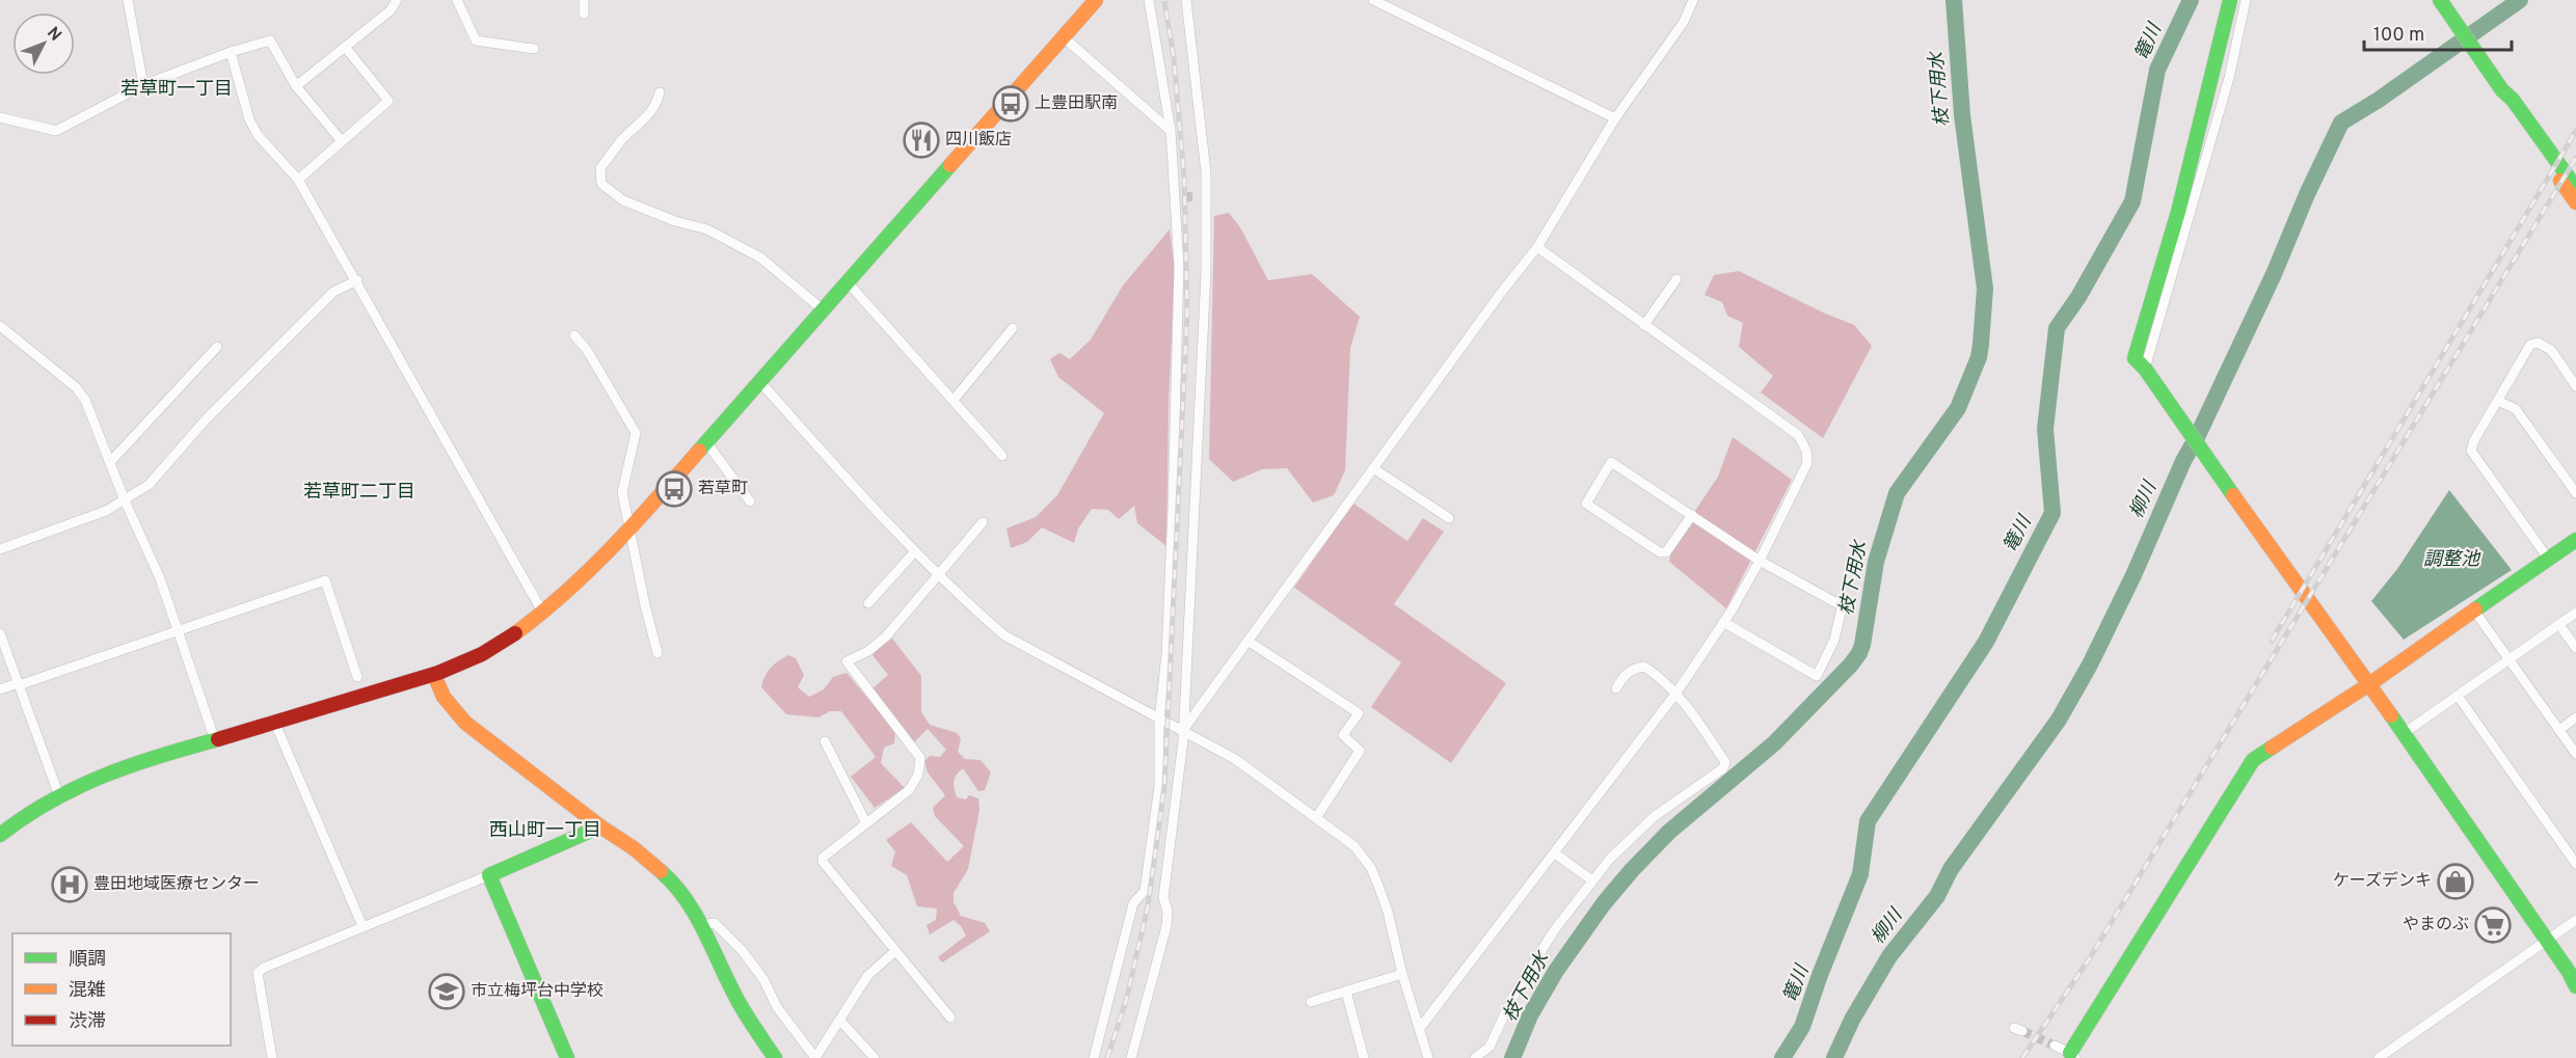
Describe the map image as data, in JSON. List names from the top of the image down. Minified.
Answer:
{"districts":["若草町一丁目","若草町二丁目","西山町一丁目"],"water":["篭川","枝下用水","柳川","調整池"],"places":{"bus stop":["上豊田駅南","若草町"],"restaurant":["四川飯店"],"shop":["ケーズデンキ"],"hospital":["豊田地域医療センター"],"supermarket":["やまのぶ"],"school or university":["市立梅坪台中学校"]},"legend":["順調","混雑","渋滞"],"scale_bar":"100 m","north":"top right"}
